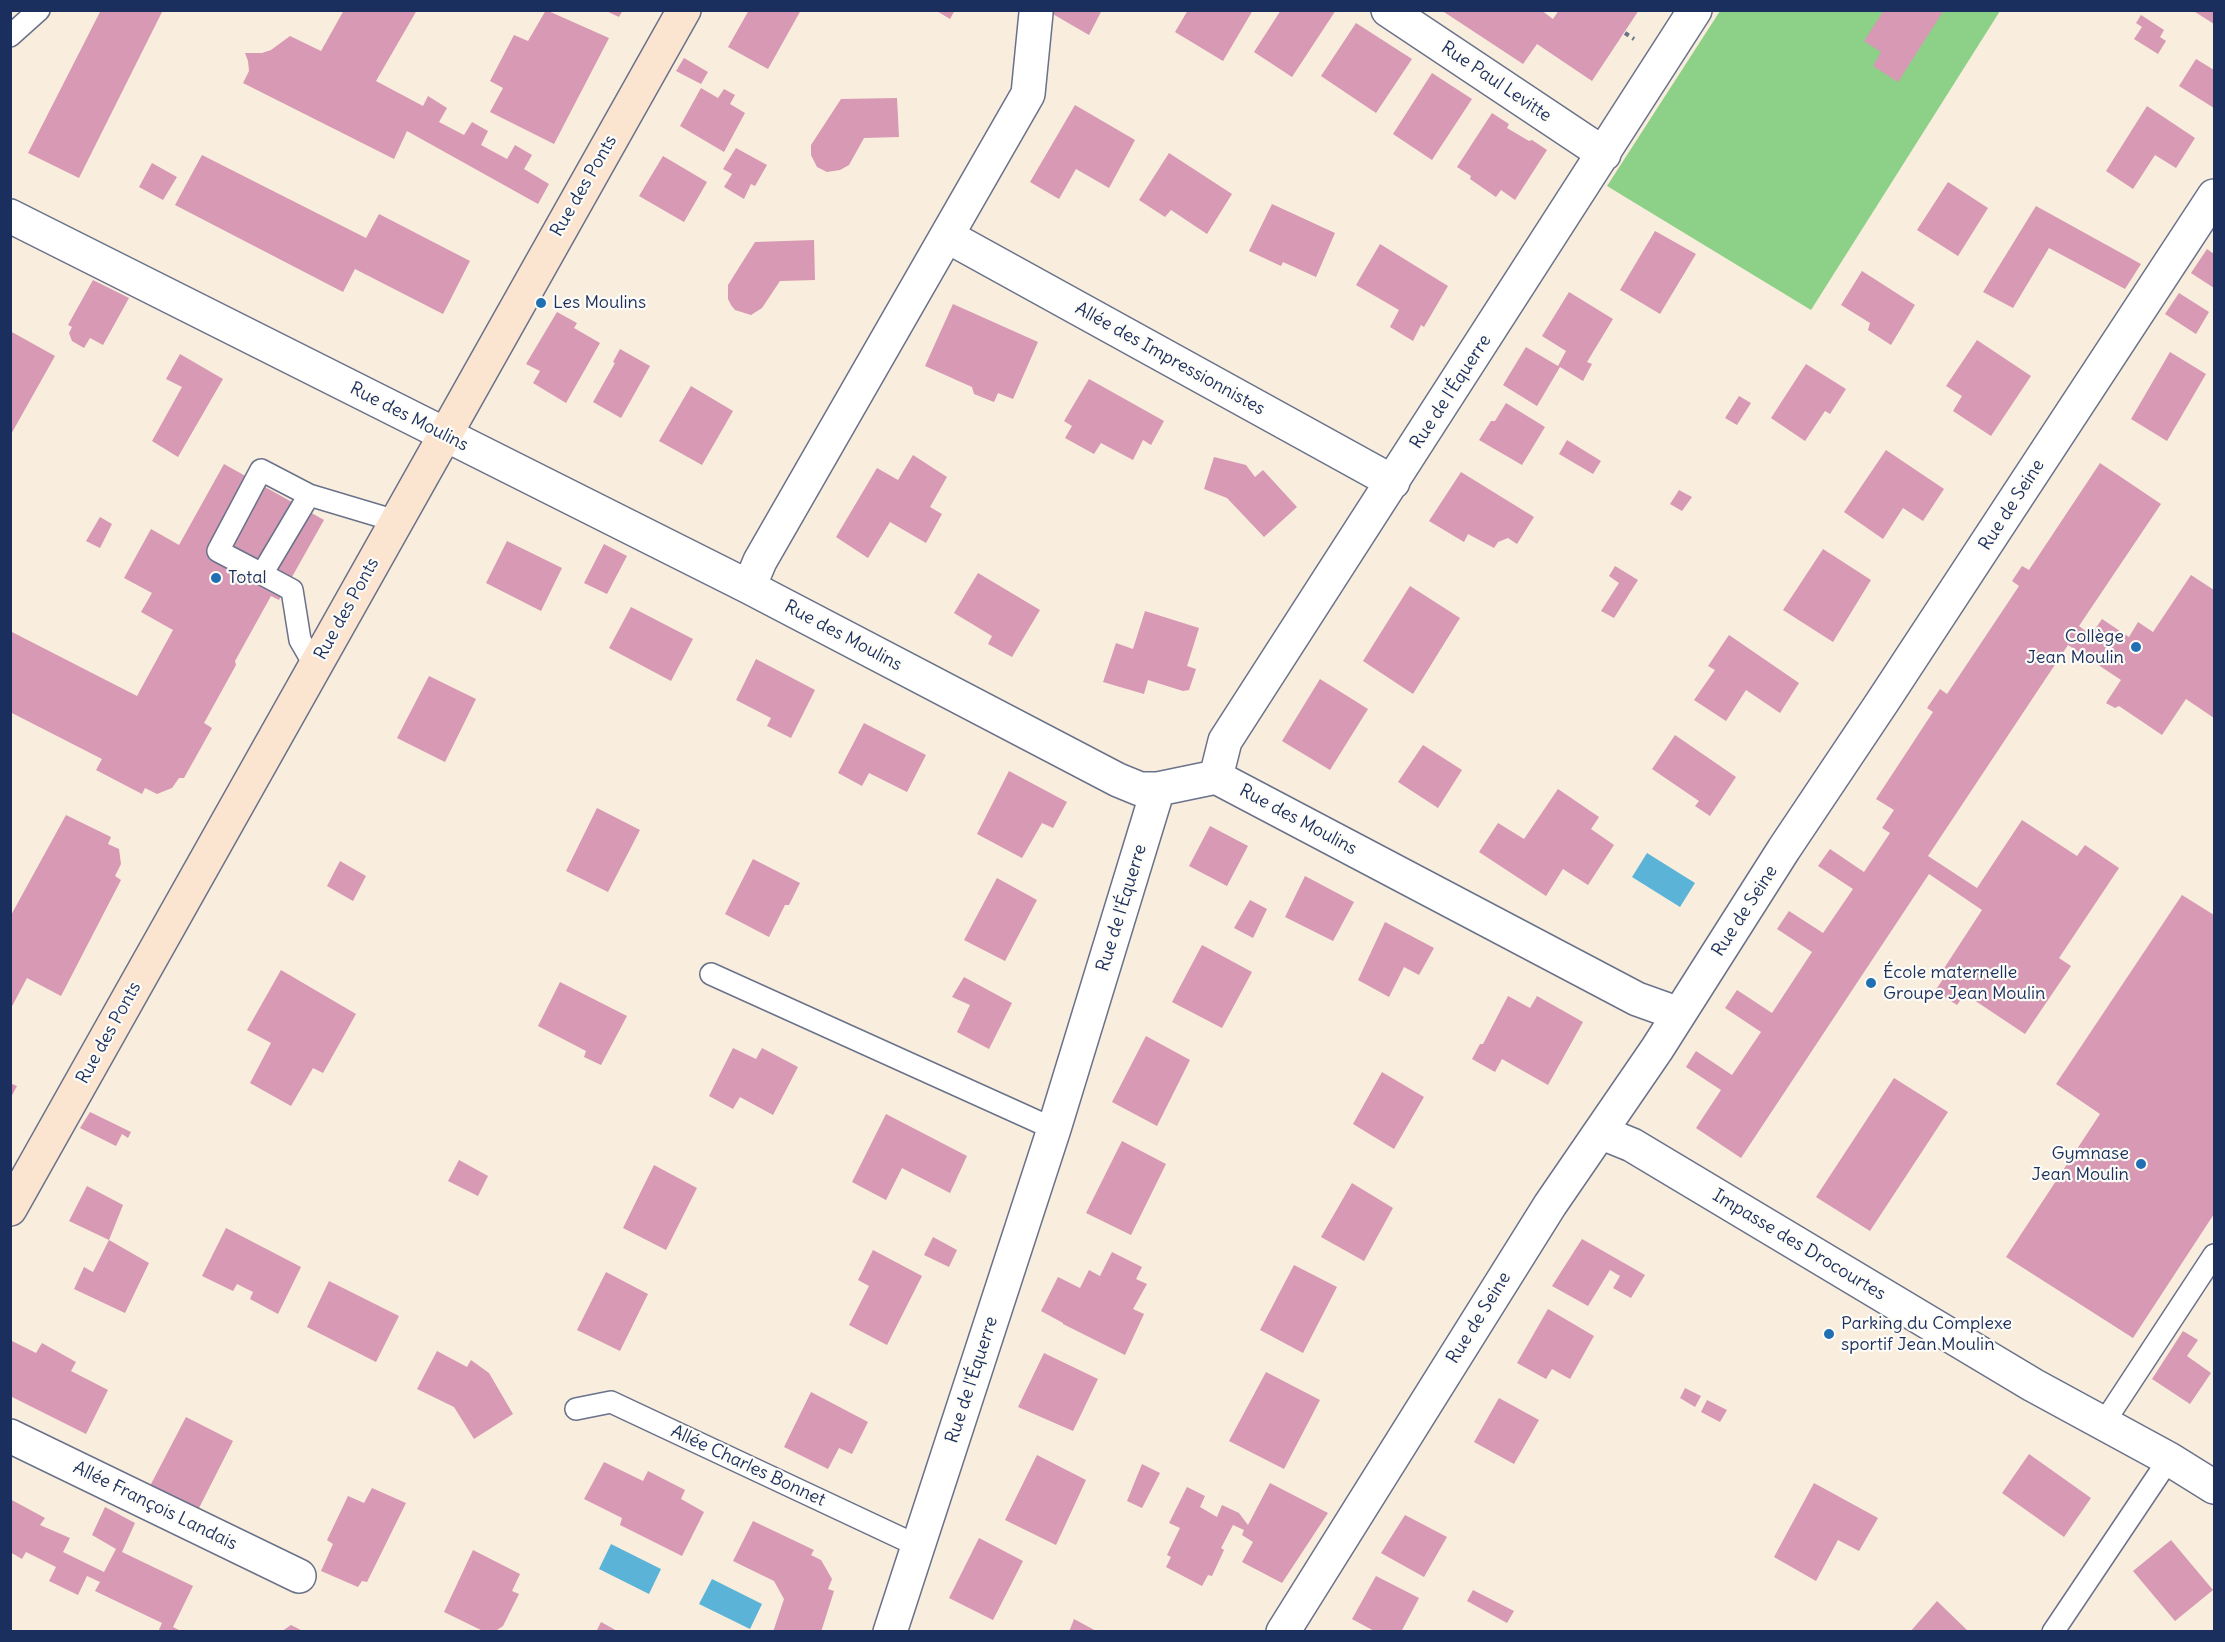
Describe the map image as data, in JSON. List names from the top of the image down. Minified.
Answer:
{"streets":{"main road":["Rue des Ponts"],"street":["Rue Paul Levitte","Allée des Impressionnistes","Rue de l'Équerre","Rue des Moulins","Rue de Seine","Impasse des Drocourtes","Allée François Landais"],"lane":["Allée Charles Bonnet"]},"crossings":[["Rue Paul Levitte","Rue de l'Équerre"],["Rue des Ponts","Rue des Moulins"],["Allée des Impressionnistes","Rue de l'Équerre"],["Rue de l'Équerre","Rue des Moulins"],["Rue de l'Équerre","Allée Charles Bonnet"],["Rue des Moulins","Rue de Seine"],["Rue de Seine","Impasse des Drocourtes"]],"places":["Les Moulins","Total","Collège Jean Moulin","École maternelle Groupe Jean Moulin","Gymnase Jean Moulin","Parking du Complexe sportif Jean Moulin"]}
